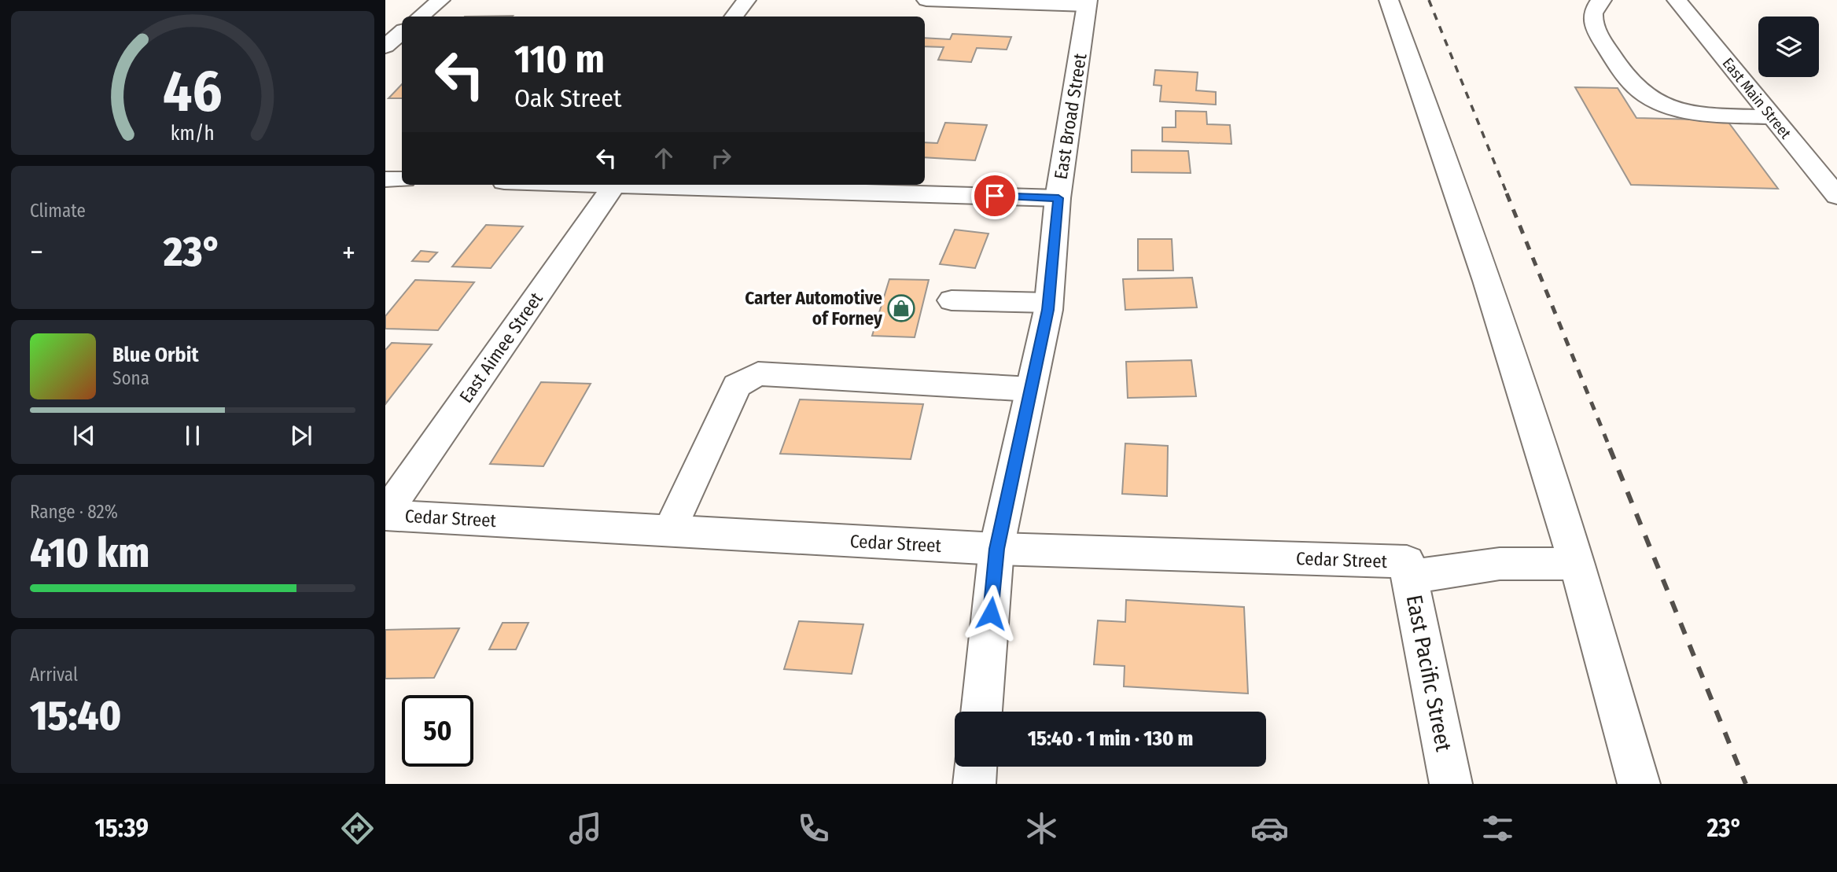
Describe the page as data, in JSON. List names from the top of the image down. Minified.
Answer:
{"streets":{"street":["East Main Street","East Broad Street","East Aimee Street","Cedar Street","East Pacific Street"]},"crossings":[["East Broad Street","Cedar Street"],["East Aimee Street","Cedar Street"],["Cedar Street","East Pacific Street"]],"places":{"shop":["Carter Automotive of Forney"]},"page":{"turn":["110 m","Oak Street"],"tile":["Climate",["Range · 82%","410 km"],["Arrival","15:40"]],"heat":["−","23°","+"],"song":["Blue Orbit","Sona"],"limit":"50","trip":"15:40 · 1 min · 130 m","tabs":["15:39","23°"],"gauge":["46","km/h"]}}
